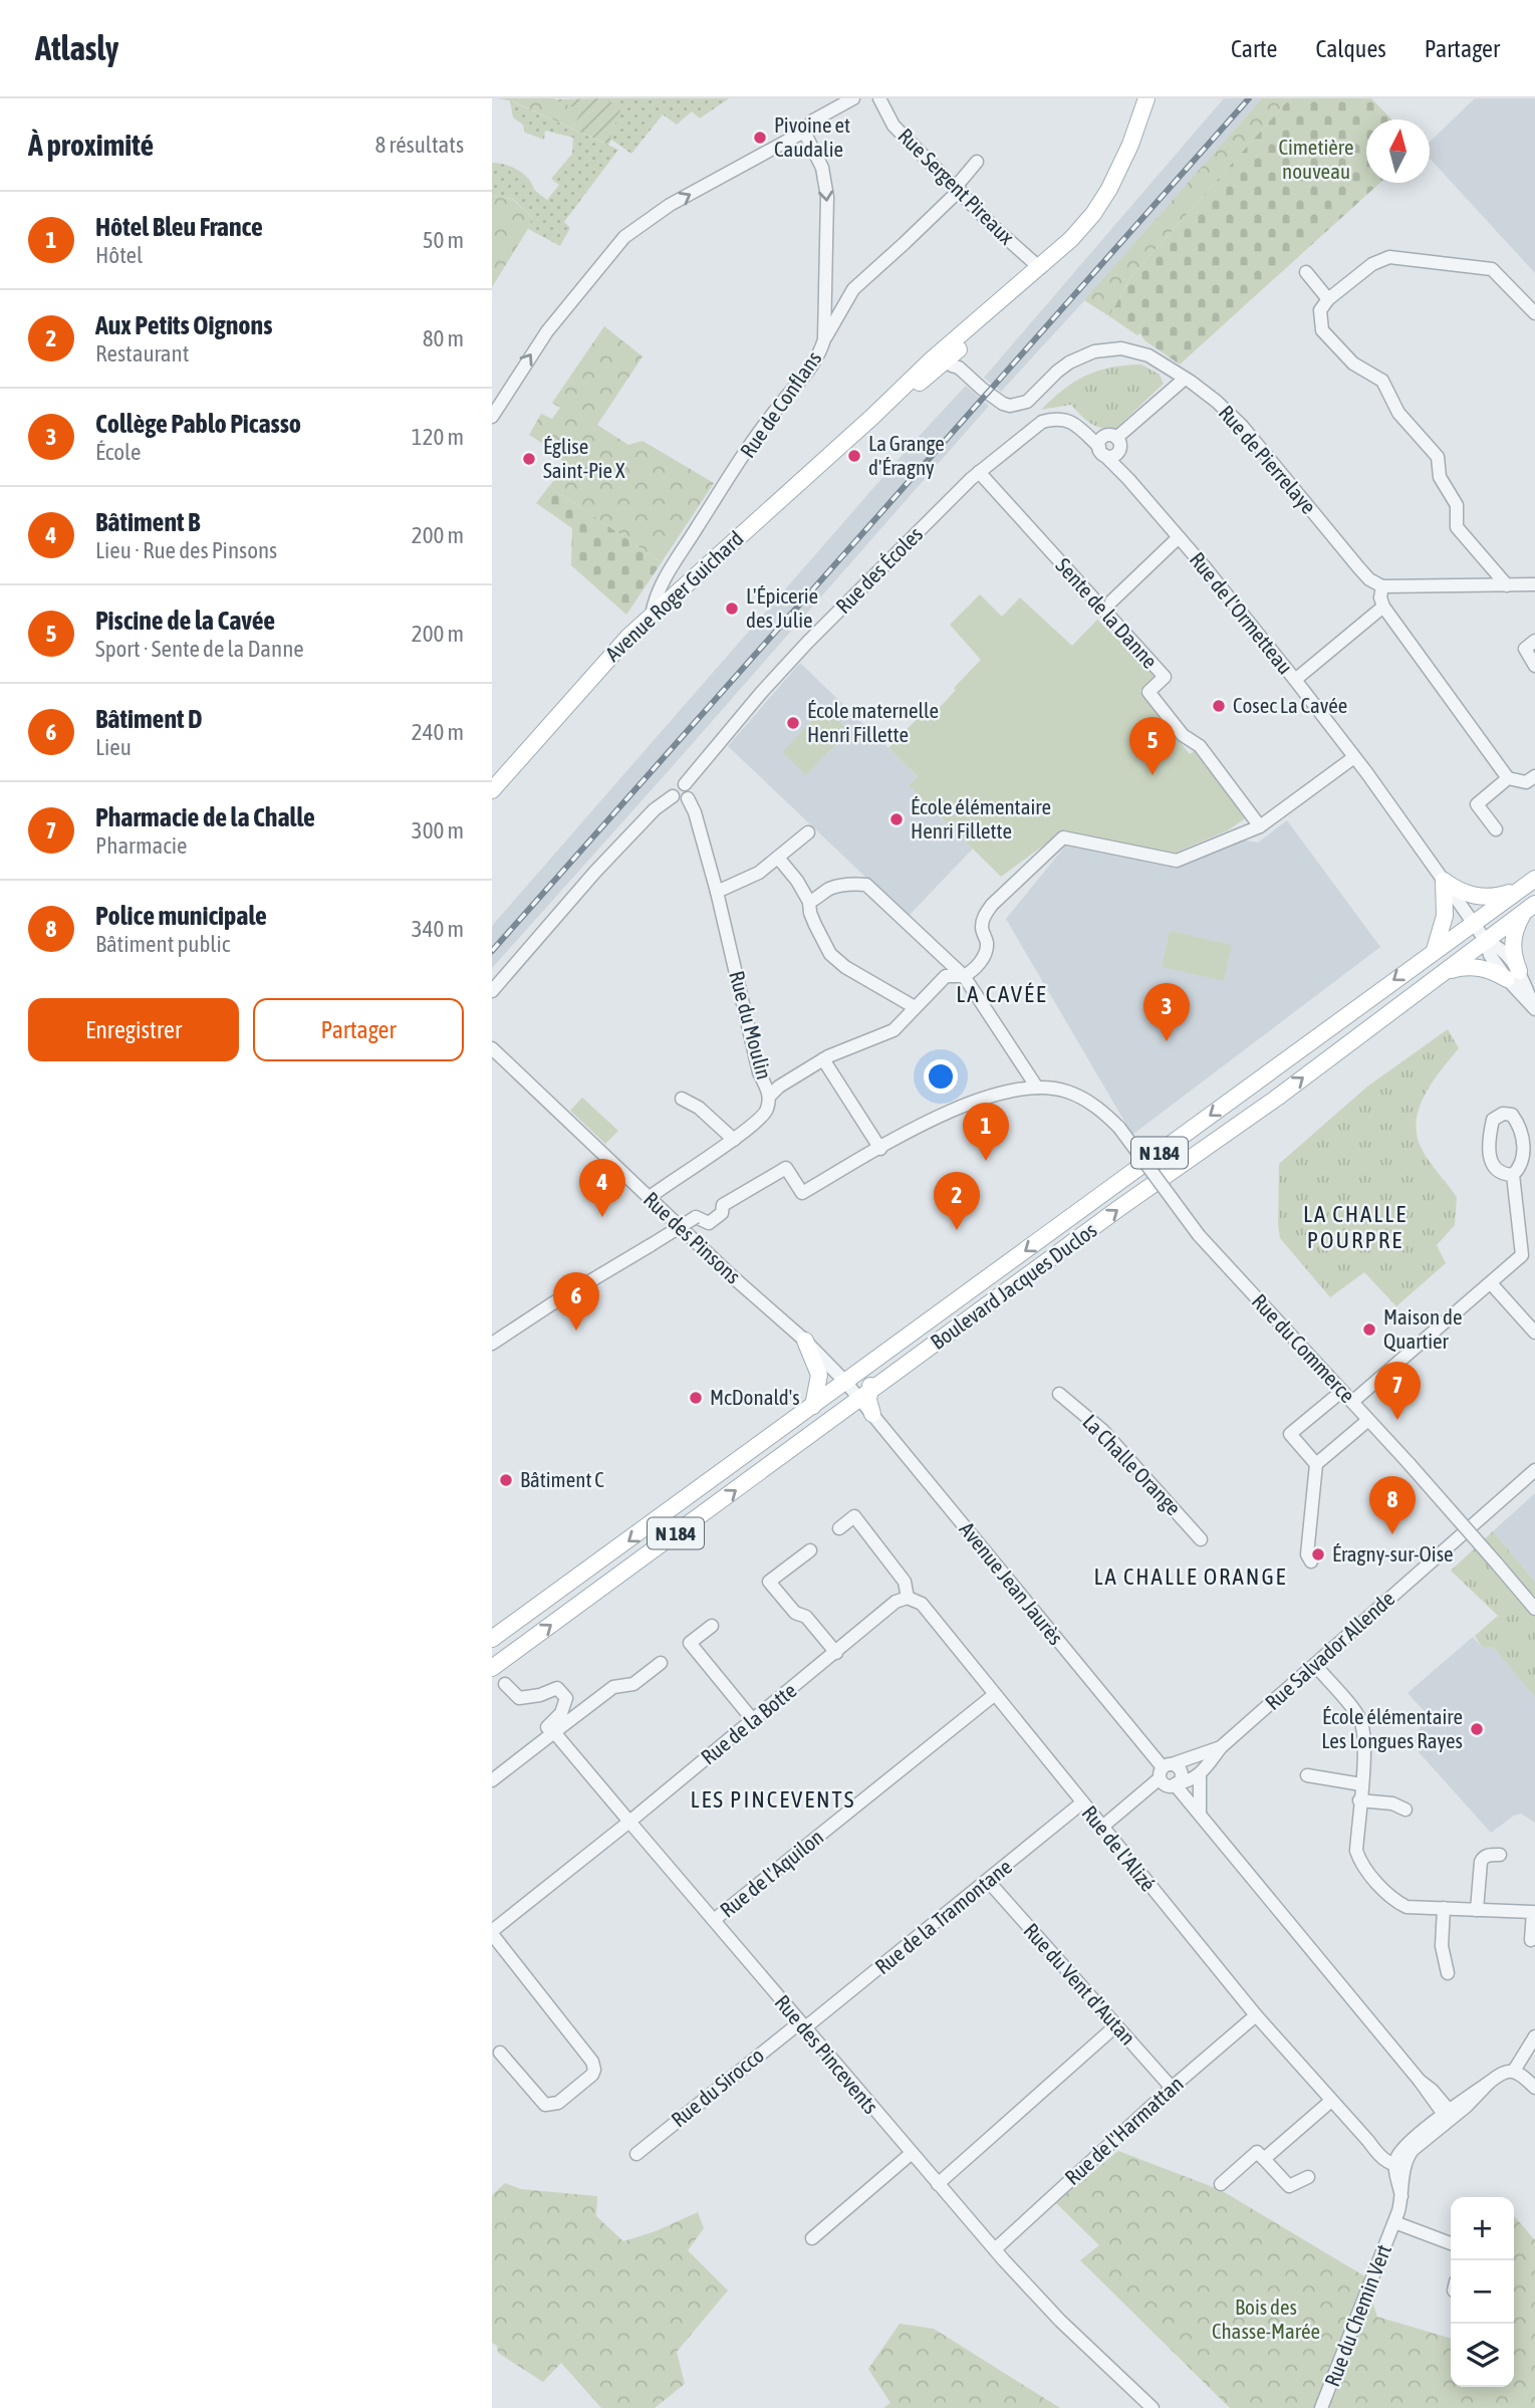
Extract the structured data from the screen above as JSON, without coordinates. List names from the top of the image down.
{
  "streets": {
    "main road": ["Avenue Roger Guichard", "N 184", "Boulevard Jacques Duclos"],
    "street": [
      "Rue Sergent Pireaux",
      "Rue de Conflans",
      "Rue de Pierrelaye",
      "Rue des Écoles",
      "Sente de la Danne",
      "Rue de l'Ormetteau",
      "Rue du Moulin",
      "Rue des Pinsons",
      "Rue du Commerce",
      "La Challe Orange",
      "Avenue Jean Jaurès",
      "Rue Salvador Allende",
      "Rue de la Botte",
      "Rue de l'Alizé",
      "Rue de l'Aquilon",
      "Rue de la Tramontane",
      "Rue du Vent d'Autan",
      "Rue des Pincevents",
      "Rue du Sirocco",
      "Rue de l'Harmattan",
      "Rue du Chemin Vert"
    ]
  },
  "crossings": [
    ["Rue Sergent Pireaux", "Avenue Roger Guichard"],
    ["Rue de Conflans", "Avenue Roger Guichard"],
    ["Rue de Pierrelaye", "Avenue Roger Guichard"],
    ["Rue des Écoles", "Sente de la Danne"],
    ["Rue des Écoles", "Rue de l'Ormetteau"],
    ["Rue des Écoles", "Rue du Moulin"],
    ["Sente de la Danne", "Rue de l'Ormetteau"],
    ["Rue de l'Ormetteau", "N 184"],
    ["Rue de l'Ormetteau", "Boulevard Jacques Duclos"],
    ["Rue du Moulin", "Rue des Pinsons"],
    ["N 184", "Rue des Pinsons"],
    ["N 184", "Boulevard Jacques Duclos"],
    ["Rue des Pinsons", "Boulevard Jacques Duclos"],
    ["Avenue Jean Jaurès", "Rue Salvador Allende"],
    ["Rue de la Botte", "Rue de l'Alizé"],
    ["Rue de la Botte", "Rue des Pincevents"],
    ["Rue de l'Alizé", "Rue de l'Aquilon"],
    ["Rue de l'Alizé", "Rue de la Tramontane"],
    ["Rue de l'Alizé", "Rue de l'Harmattan"],
    ["Rue de l'Alizé", "Rue du Chemin Vert"],
    ["Rue de l'Aquilon", "Rue des Pincevents"],
    ["Rue de la Tramontane", "Rue du Vent d'Autan"],
    ["Rue de la Tramontane", "Rue des Pincevents"],
    ["Rue de la Tramontane", "Rue du Sirocco"],
    ["Rue du Vent d'Autan", "Rue de l'Harmattan"],
    ["Rue des Pincevents", "Rue du Sirocco"],
    ["Rue des Pincevents", "Rue de l'Harmattan"]
  ],
  "one_way": ["Rue de Conflans"],
  "districts": [
    "LA CAVÉE",
    "LA CHALLE POURPRE",
    "LA CHALLE ORANGE",
    "LES PINCEVENTS"
  ],
  "parks": ["Cimetière nouveau", "Bois des Chasse-Marée"],
  "places": [
    "Pivoine et Caudalie",
    "La Grange d'Éragny",
    "Église Saint-Pie X",
    "L'Épicerie des Julie",
    "Cosec La Cavée",
    "École maternelle Henri Fillette",
    "École élémentaire Henri Fillette",
    "Maison de Quartier",
    "McDonald's",
    "Bâtiment C",
    "Éragny-sur-Oise",
    "École élémentaire Les Longues Rayes"
  ],
  "north": "top",
  "page": {
    "header": "Atlasly",
    "nav": ["Carte", "Calques", "Partager"],
    "heading": ["À proximité", "8 résultats"],
    "list": [
      {
        "mark": "1",
        "name": "Hôtel Bleu France",
        "note": "Hôtel",
        "value": "50 m"
      },
      {
        "mark": "2",
        "name": "Aux Petits Oignons",
        "note": "Restaurant",
        "value": "80 m"
      },
      {
        "mark": "3",
        "name": "Collège Pablo Picasso",
        "note": "École",
        "value": "120 m"
      },
      {
        "mark": "4",
        "name": "Bâtiment B",
        "note": "Lieu · Rue des Pinsons",
        "value": "200 m"
      },
      {
        "mark": "5",
        "name": "Piscine de la Cavée",
        "note": "Sport · Sente de la Danne",
        "value": "200 m"
      },
      {
        "mark": "6",
        "name": "Bâtiment D",
        "note": "Lieu",
        "value": "240 m"
      },
      {
        "mark": "7",
        "name": "Pharmacie de la Challe",
        "note": "Pharmacie",
        "value": "300 m"
      },
      {
        "mark": "8",
        "name": "Police municipale",
        "note": "Bâtiment public",
        "value": "340 m"
      }
    ],
    "pins": [
      "5",
      "3",
      "1",
      "4",
      "2",
      "6",
      "7",
      "8"
    ],
    "buttons": ["Enregistrer", "Partager"],
    "map_buttons": ["+", "−"]
  }
}
